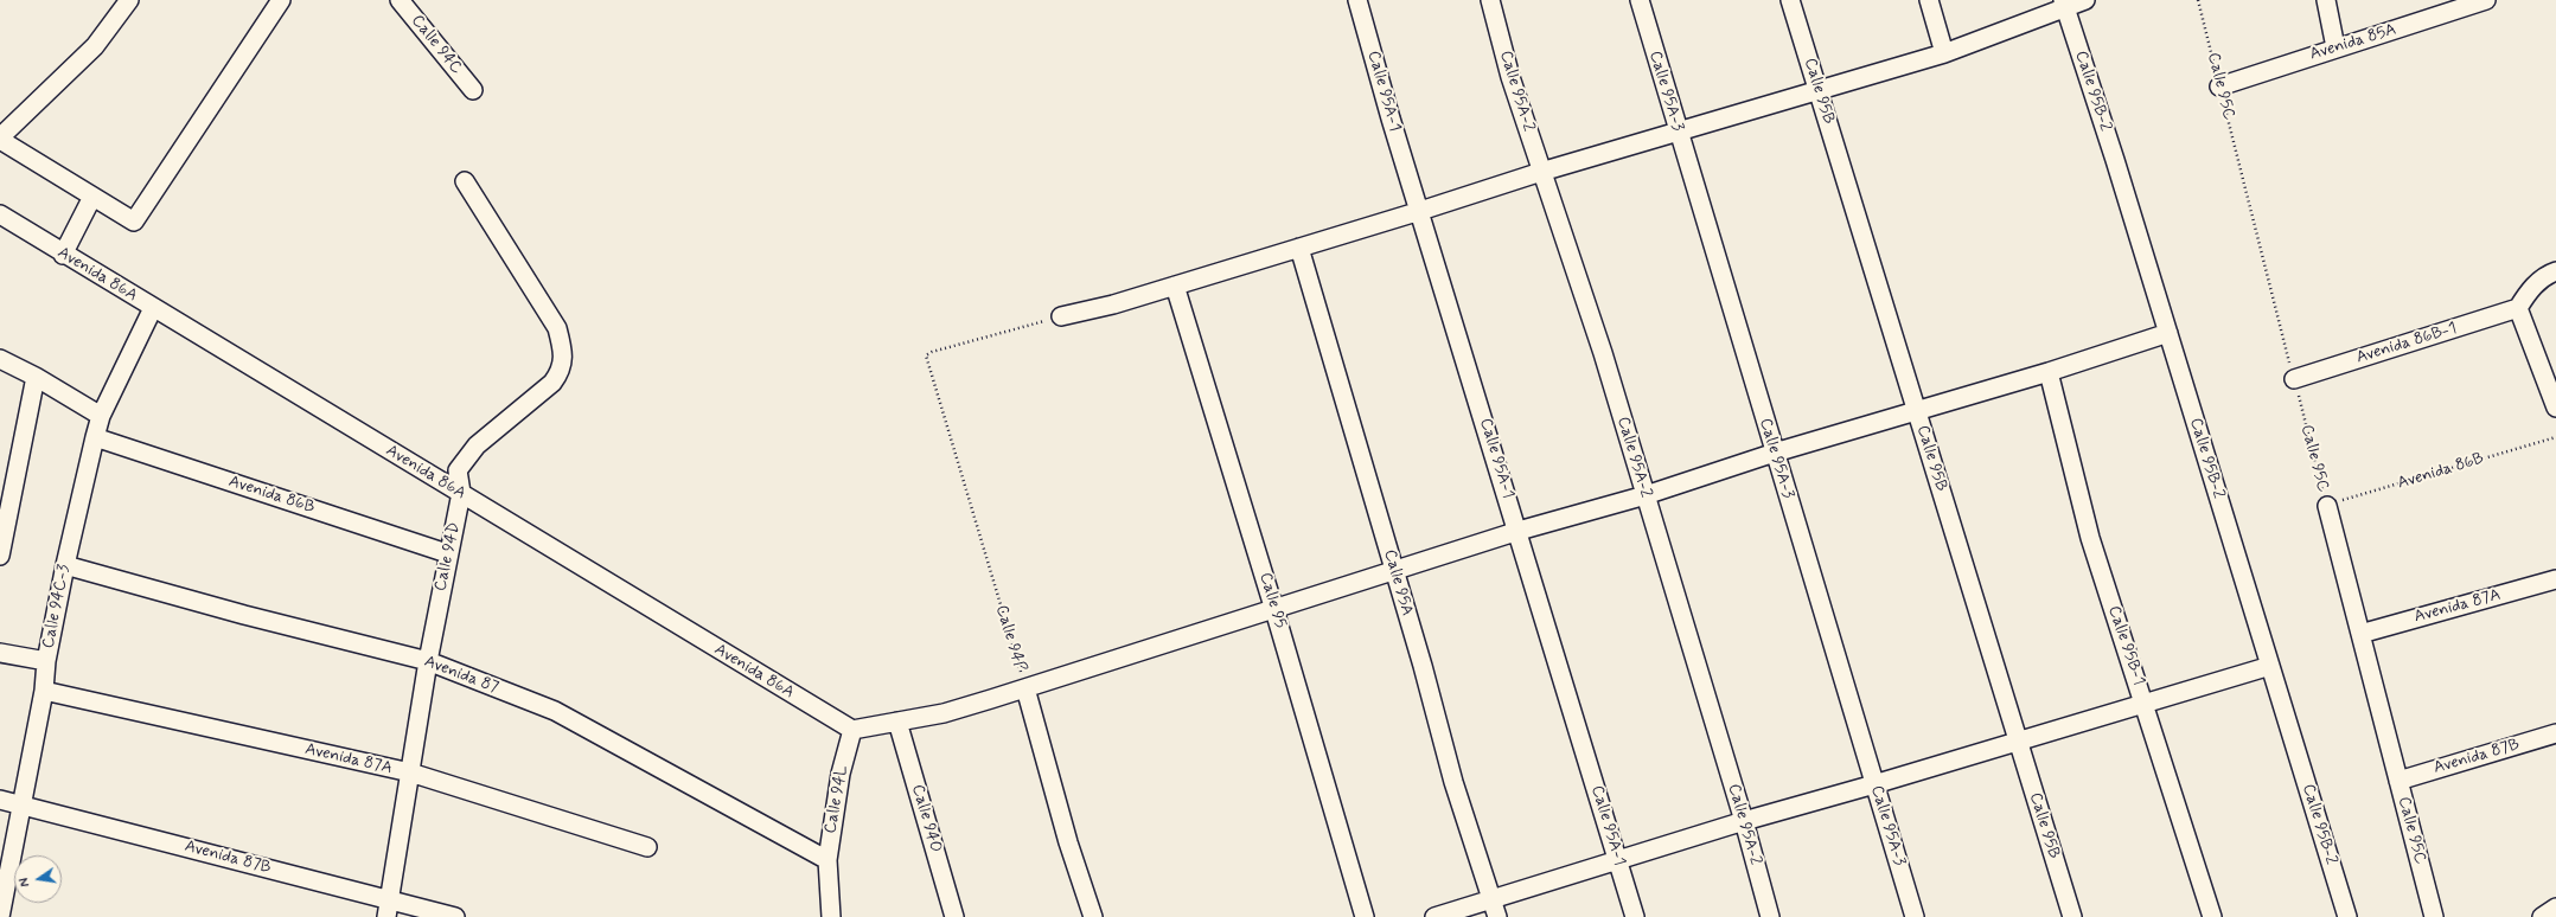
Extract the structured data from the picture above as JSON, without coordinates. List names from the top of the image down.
{
  "streets": {
    "street": [
      "Avenida 85A",
      "Calle 94C",
      "Calle 95C",
      "Calle 95A-1",
      "Calle 95A-2",
      "Calle 95A-3",
      "Calle 95B",
      "Calle 95B-2",
      "Avenida 86A",
      "Avenida 86B-1",
      "Avenida 86B",
      "Calle 94D",
      "Calle 95A",
      "Calle 95",
      "Calle 94C-3",
      "Avenida 87A",
      "Calle 94P",
      "Calle 95B-1",
      "Avenida 87",
      "Avenida 87B",
      "Calle 94L",
      "Calle 94O"
    ]
  },
  "crossings": [
    ["Avenida 85A", "Calle 95C"],
    ["Calle 95C", "Avenida 86B-1"],
    ["Calle 95C", "Avenida 86B"],
    ["Calle 95C", "Avenida 87A"],
    ["Calle 95C", "Avenida 87B"],
    ["Avenida 86A", "Calle 94D"],
    ["Avenida 86A", "Calle 94C-3"],
    ["Avenida 86A", "Calle 94L"],
    ["Avenida 86B", "Calle 94D"],
    ["Avenida 86B", "Calle 94C-3"],
    ["Calle 94D", "Avenida 87A"],
    ["Calle 94D", "Avenida 87"],
    ["Calle 94D", "Avenida 87B"],
    ["Calle 94C-3", "Avenida 87A"],
    ["Calle 94C-3", "Avenida 87"],
    ["Calle 94C-3", "Avenida 87B"],
    ["Avenida 87", "Calle 94L"]
  ],
  "north": "left"
}
